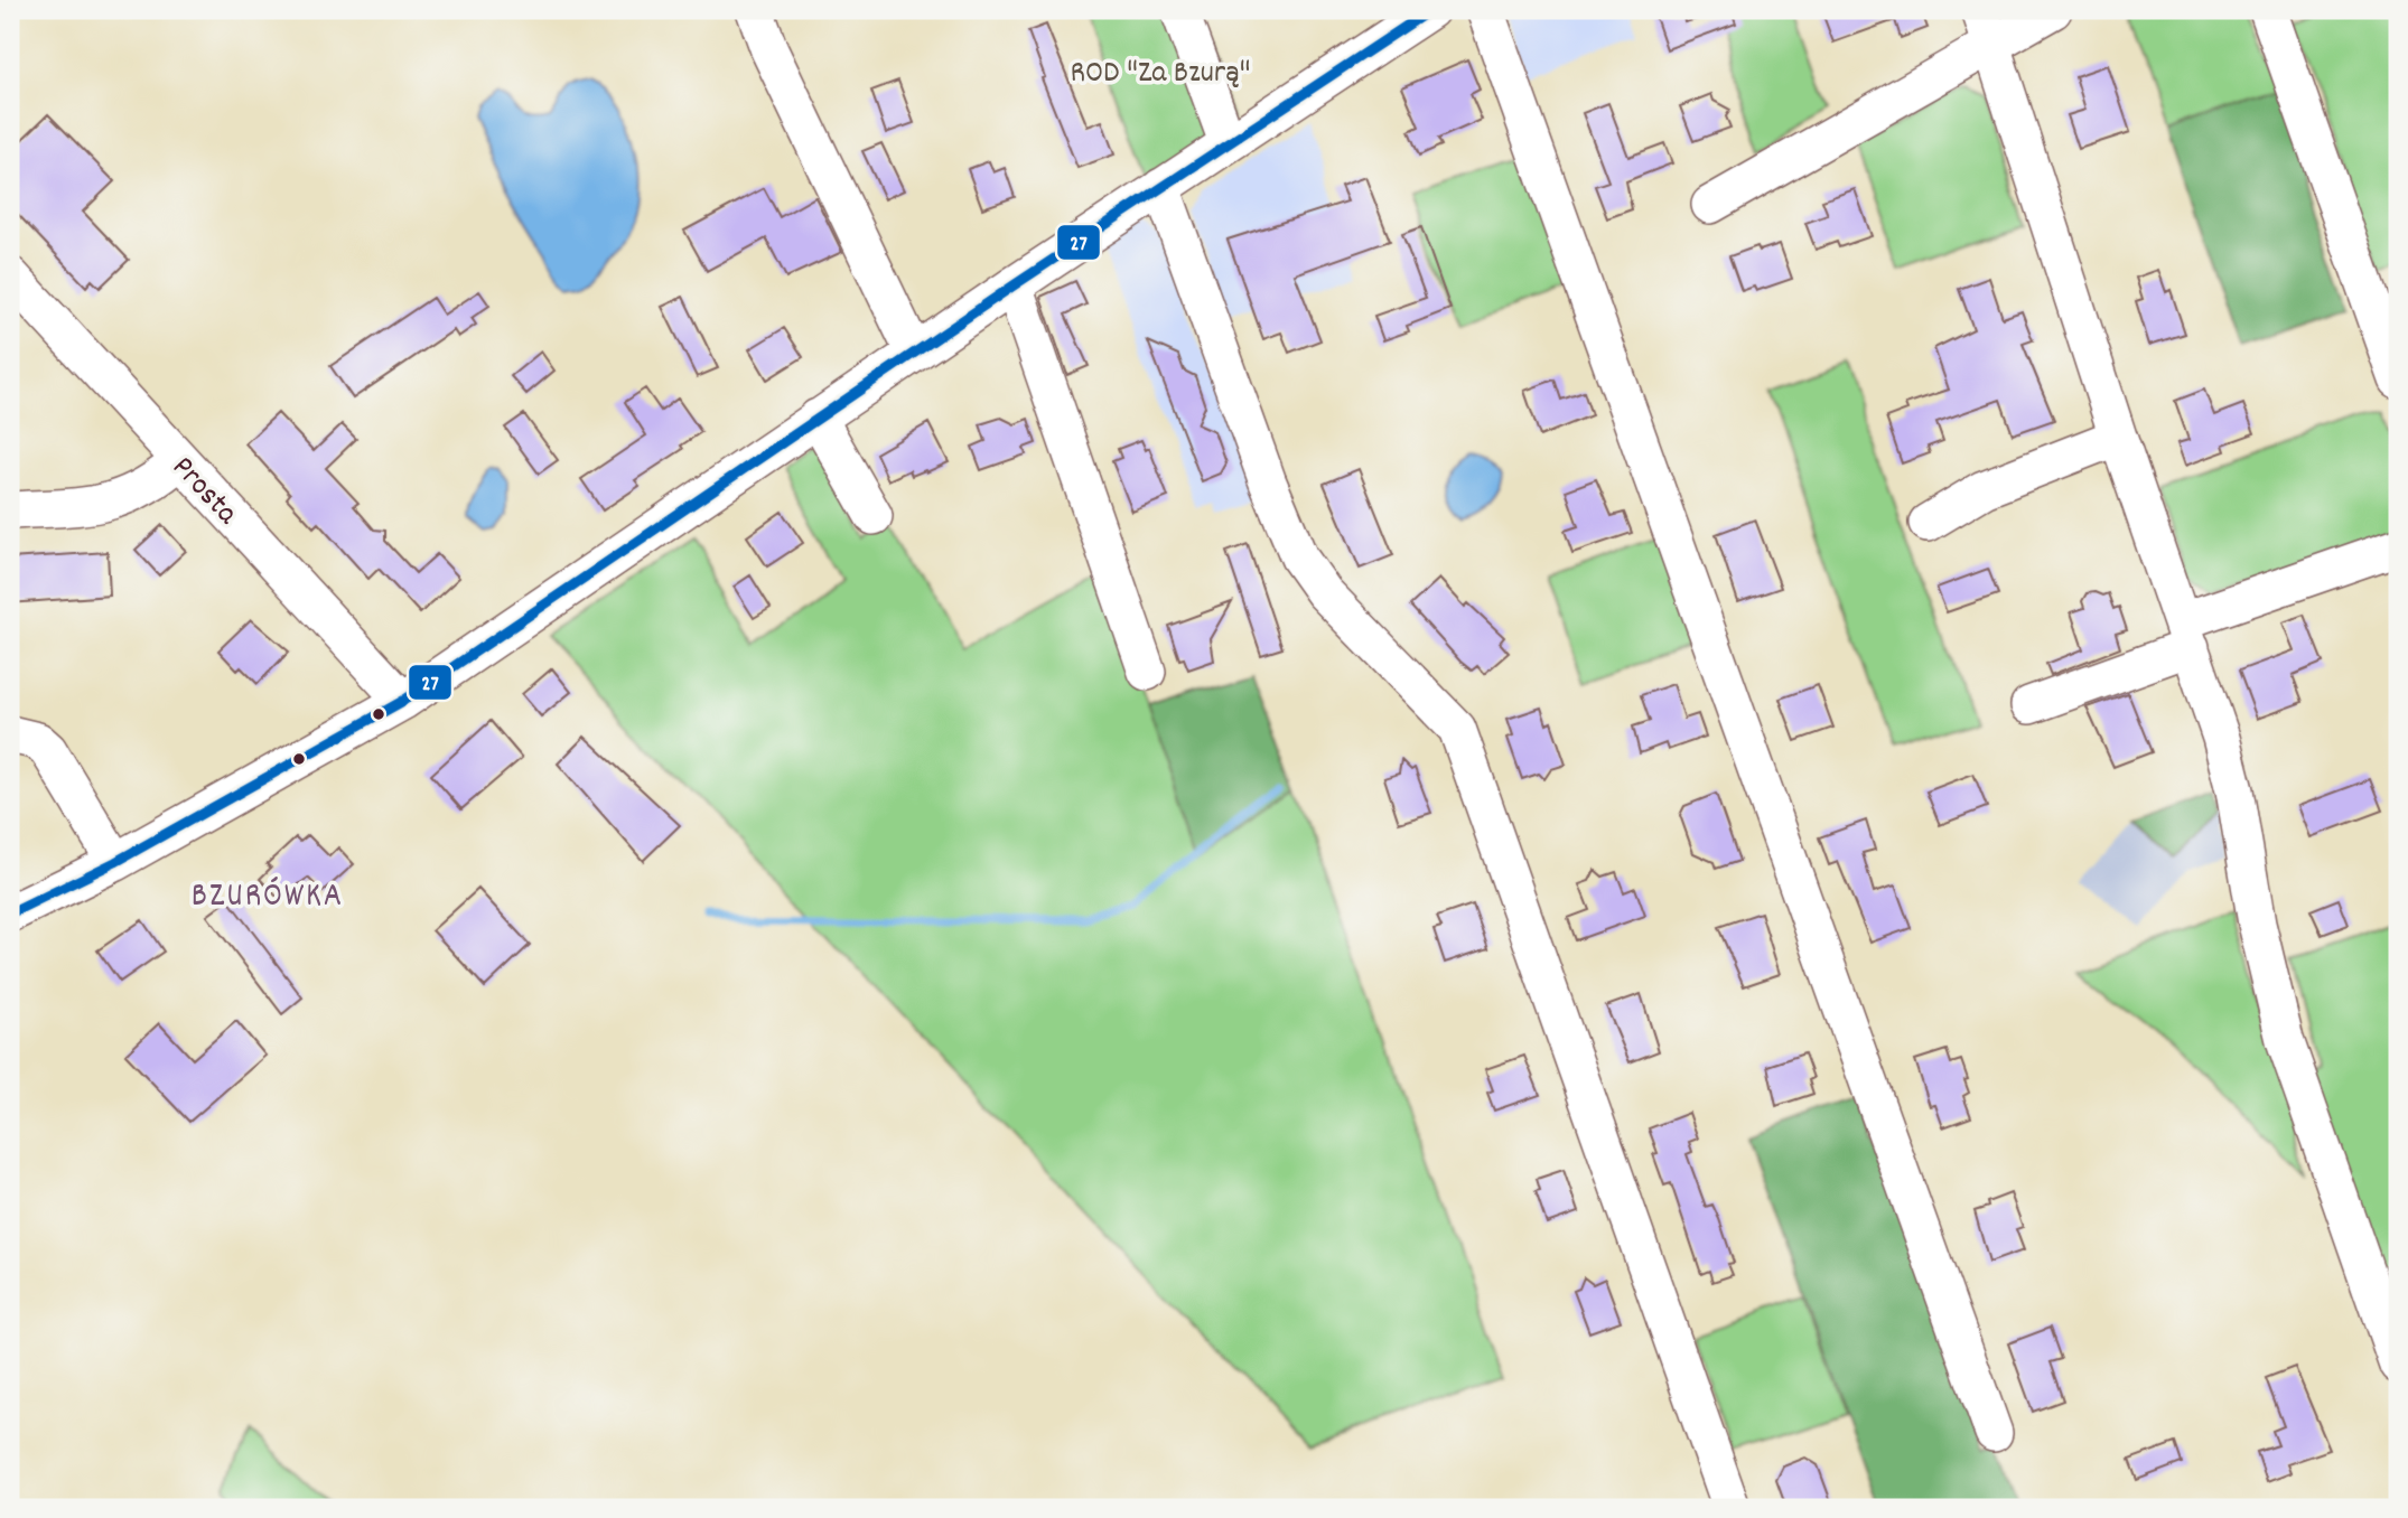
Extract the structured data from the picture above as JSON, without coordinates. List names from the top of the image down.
{
  "streets": {
    "street": ["Prosta"]
  },
  "districts": ["BZURÓWKA"],
  "parks": ["ROD \"Za Bzurą\""],
  "lines": ["transit line 27"]
}
